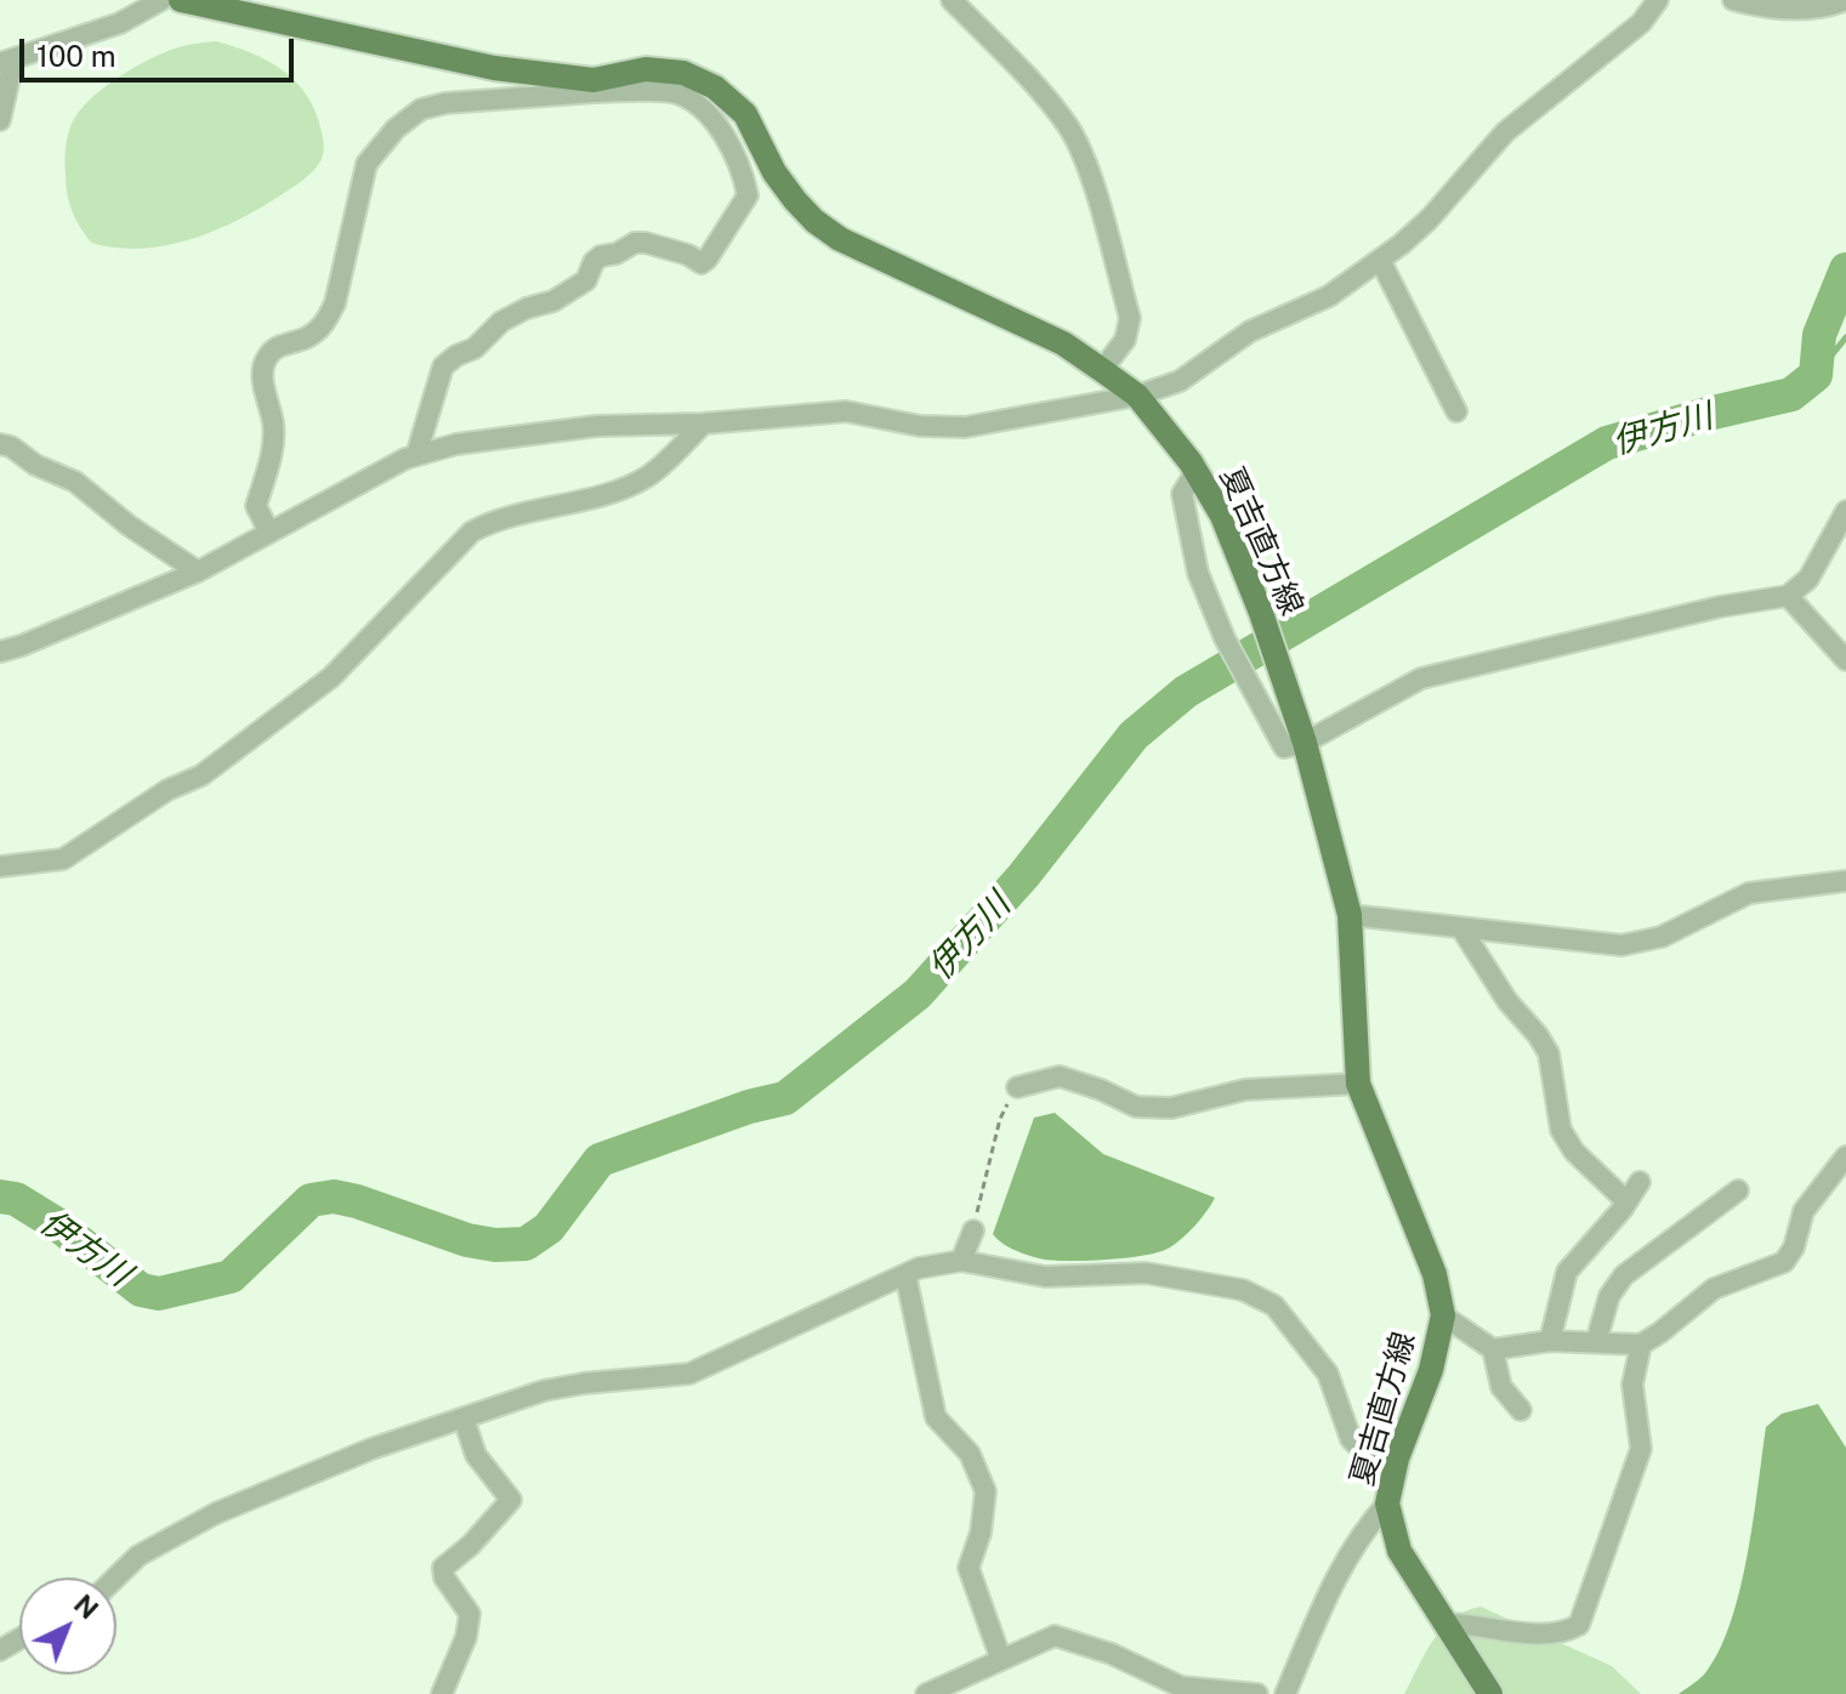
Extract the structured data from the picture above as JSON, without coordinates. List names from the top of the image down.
{
  "streets": {
    "main road": ["夏吉直方線"]
  },
  "water": ["伊方川"],
  "scale_bar": "100 m",
  "north": "top right"
}
